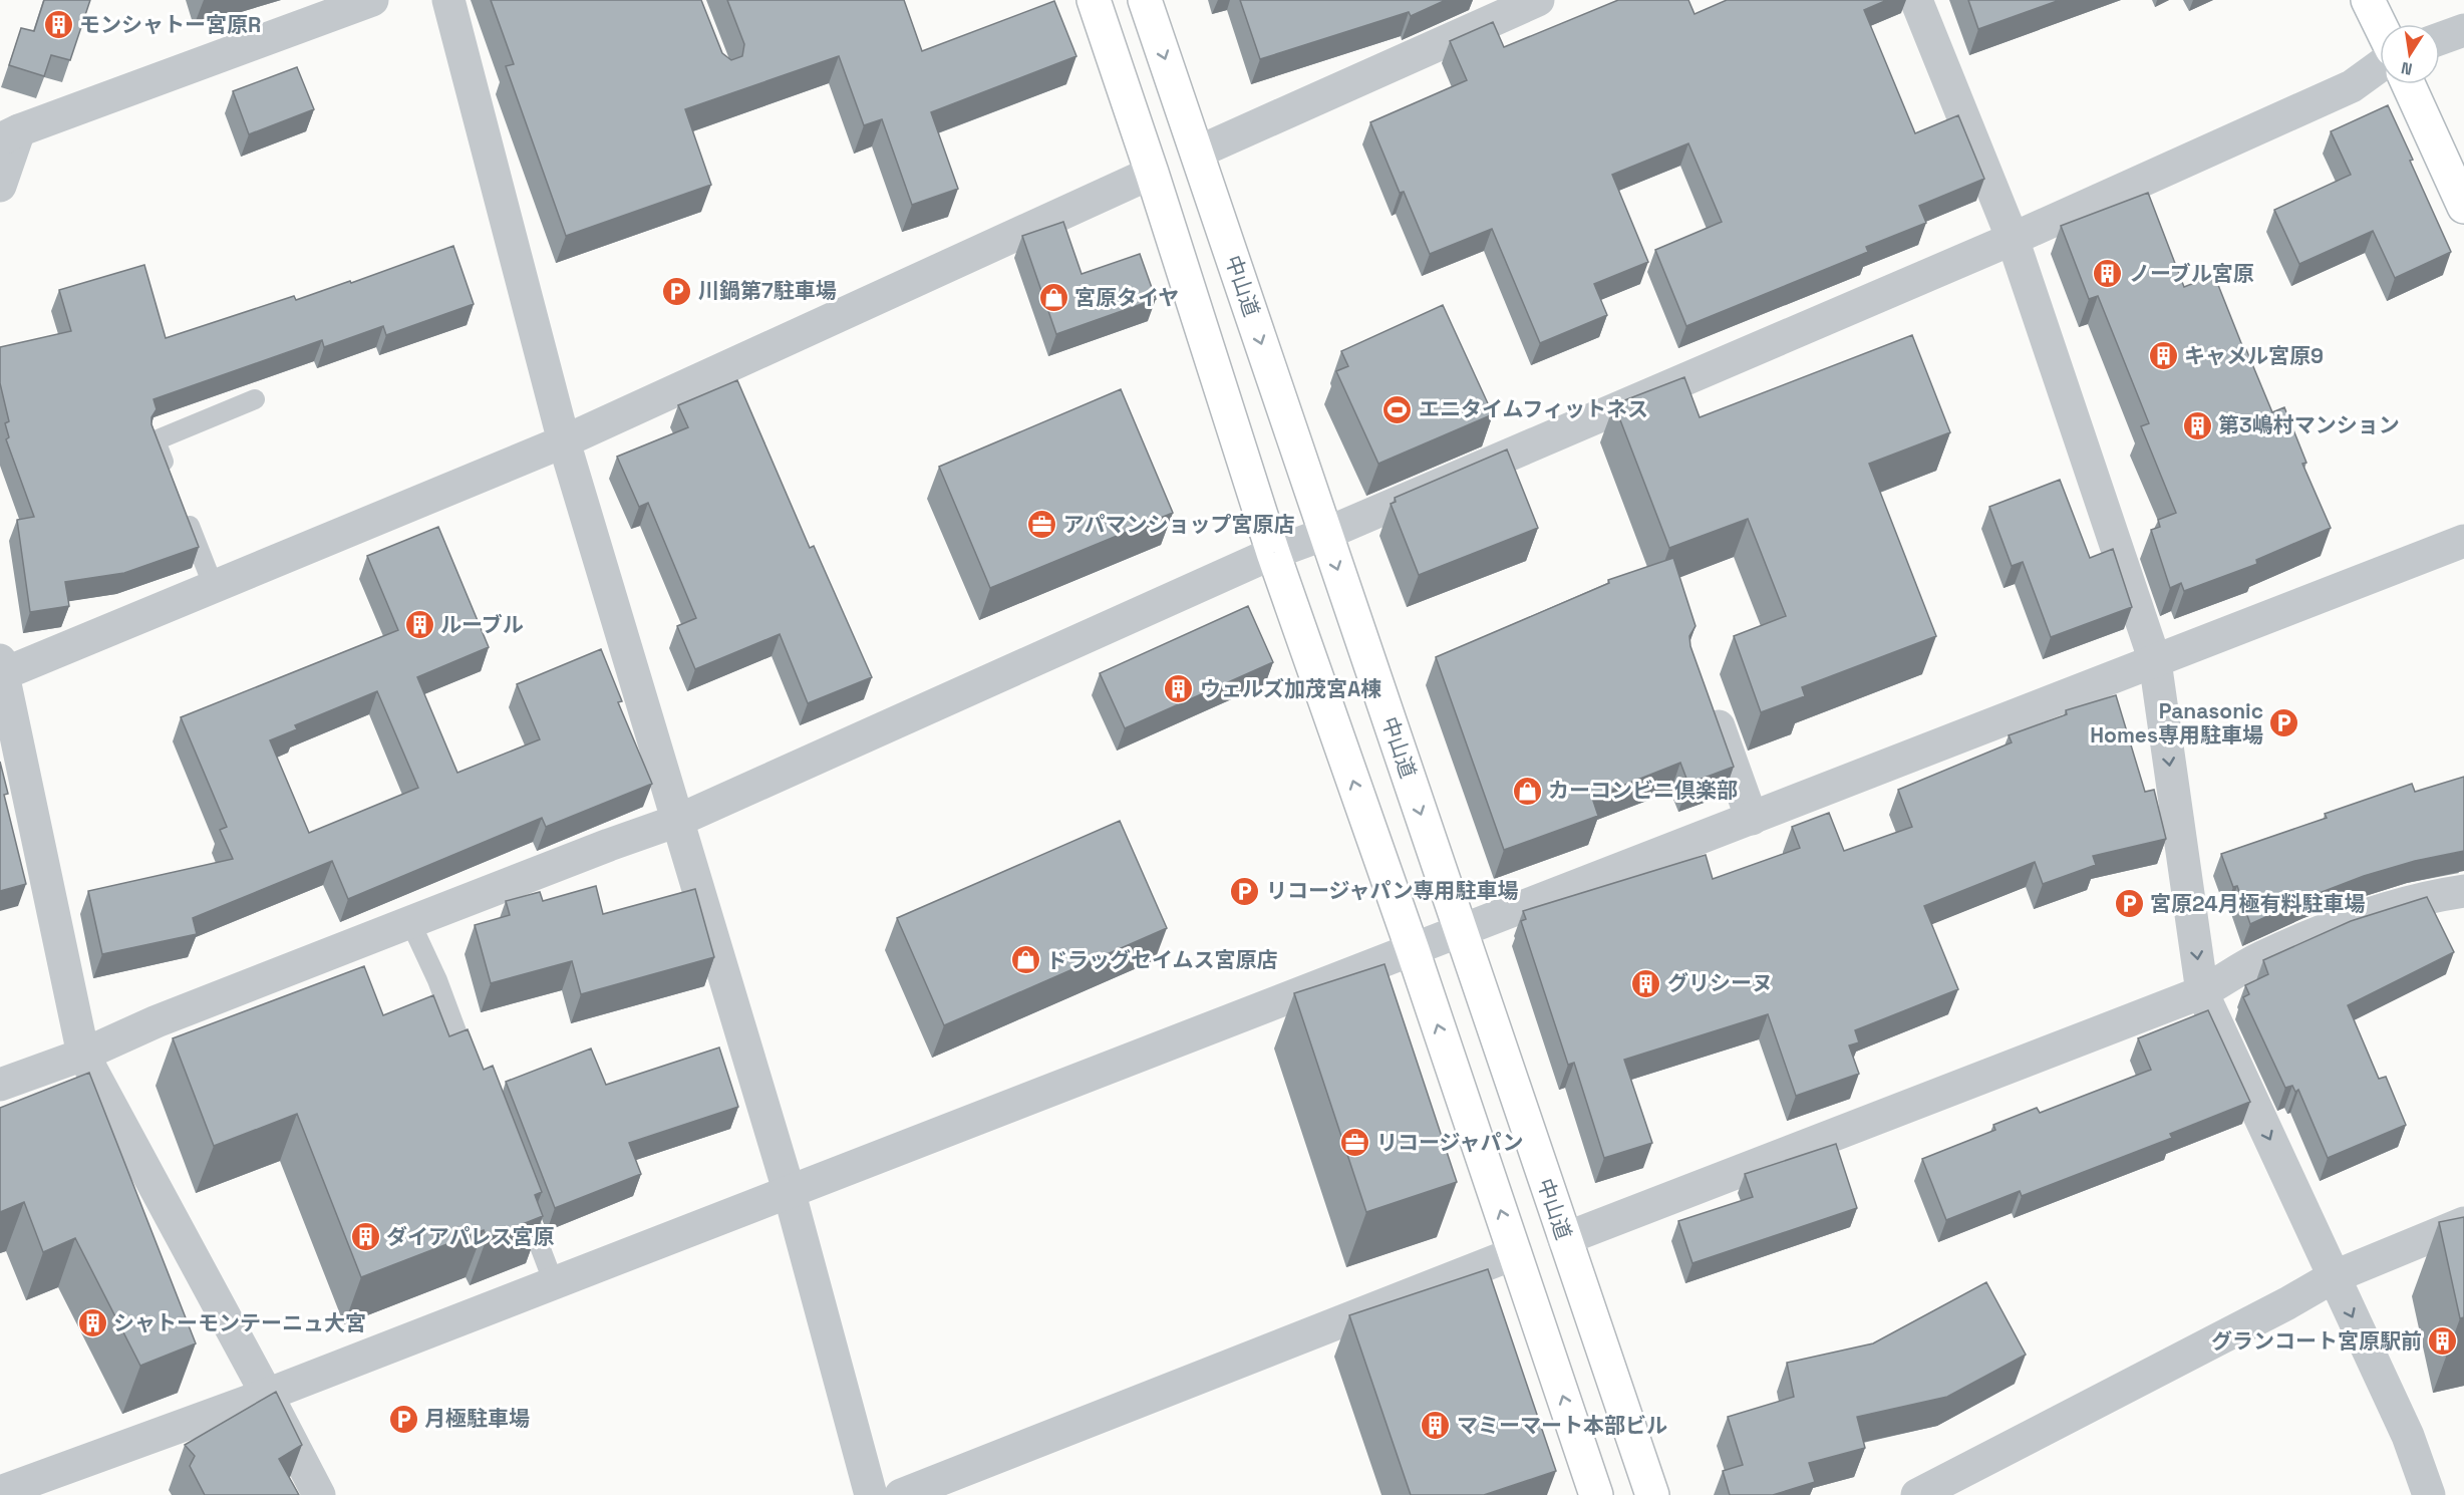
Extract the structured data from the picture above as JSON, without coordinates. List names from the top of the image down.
{
  "streets": {
    "main road": ["中山道"]
  },
  "places": {
    "building": [
      "モンシャトー宮原R",
      "ノーブル宮原",
      "キャメル宮原9",
      "第3嶋村マンション",
      "ルーブル",
      "ウェルズ加茂宮A棟",
      "グリシーヌ",
      "ダイアパレス宮原",
      "シャトーモンテーニュ大宮",
      "グランコート宮原駅前",
      "マミーマート本部ビル"
    ],
    "parking": [
      "川鍋第7駐車場",
      "Panasonic Homes専用駐車場",
      "リコージャパン専用駐車場",
      "宮原24月極有料駐車場",
      "月極駐車場"
    ],
    "shop": ["宮原タイヤ", "カーコンビニ倶楽部", "ドラッグセイムス宮原店"],
    "sports": ["エニタイムフィットネス"],
    "office": ["アパマンショップ宮原店", "リコージャパン"]
  },
  "north": "bottom"
}
